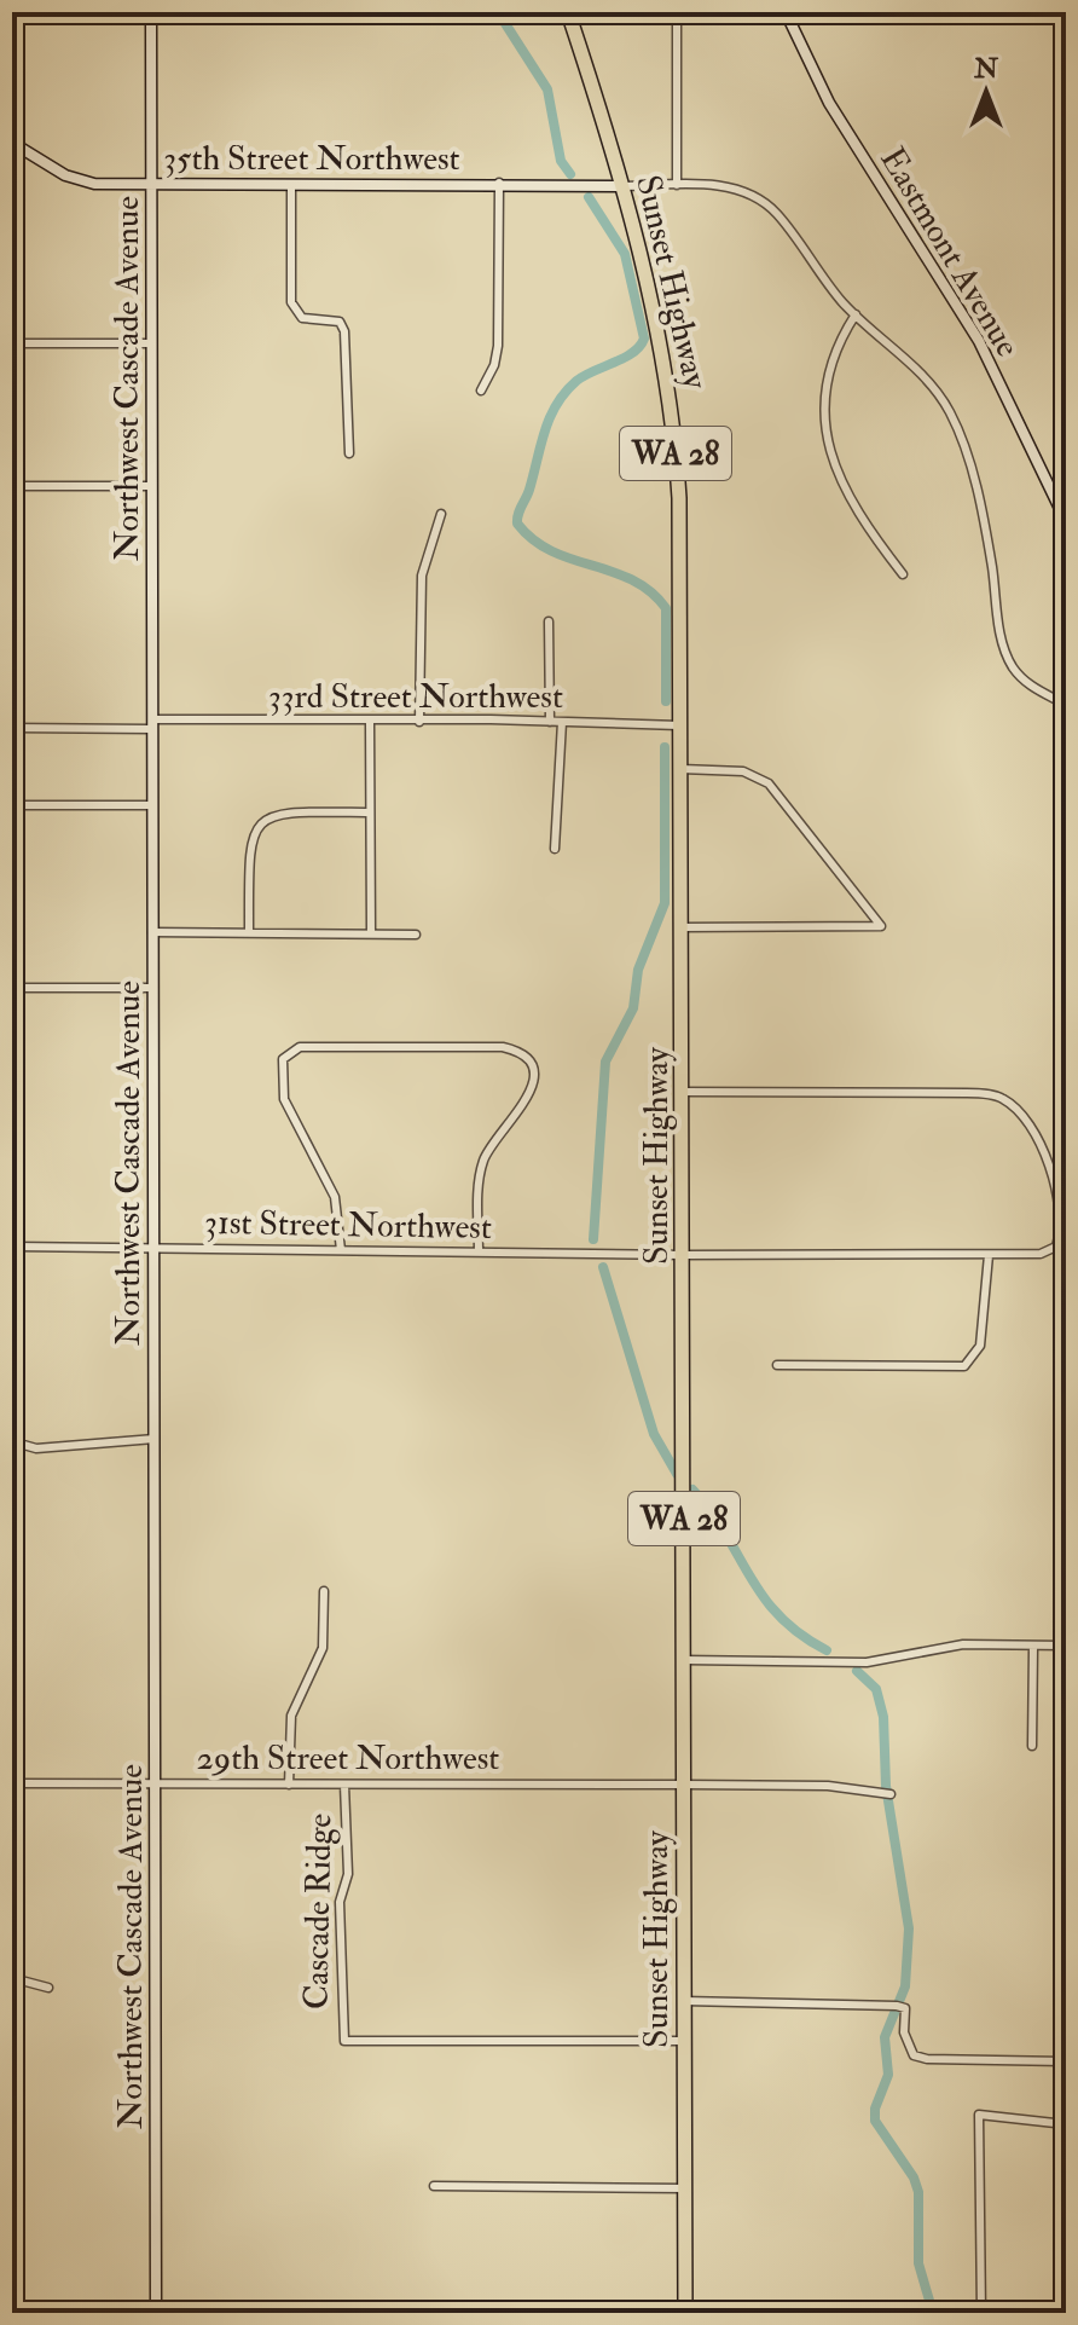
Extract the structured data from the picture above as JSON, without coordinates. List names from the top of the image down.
{
  "streets": {
    "highway": ["Sunset Highway", "WA 28"],
    "street": [
      "35th Street Northwest",
      "Eastmont Avenue",
      "Northwest Cascade Avenue",
      "33rd Street Northwest",
      "31st Street Northwest",
      "29th Street Northwest",
      "Cascade Ridge"
    ]
  },
  "crossings": [
    ["35th Street Northwest", "Sunset Highway"],
    ["35th Street Northwest", "Northwest Cascade Avenue"],
    ["Sunset Highway", "33rd Street Northwest"],
    ["Sunset Highway", "31st Street Northwest"],
    ["Sunset Highway", "29th Street Northwest"],
    ["Sunset Highway", "Cascade Ridge"],
    ["Northwest Cascade Avenue", "33rd Street Northwest"],
    ["Northwest Cascade Avenue", "31st Street Northwest"],
    ["Northwest Cascade Avenue", "29th Street Northwest"],
    ["29th Street Northwest", "Cascade Ridge"]
  ],
  "north": "top"
}
